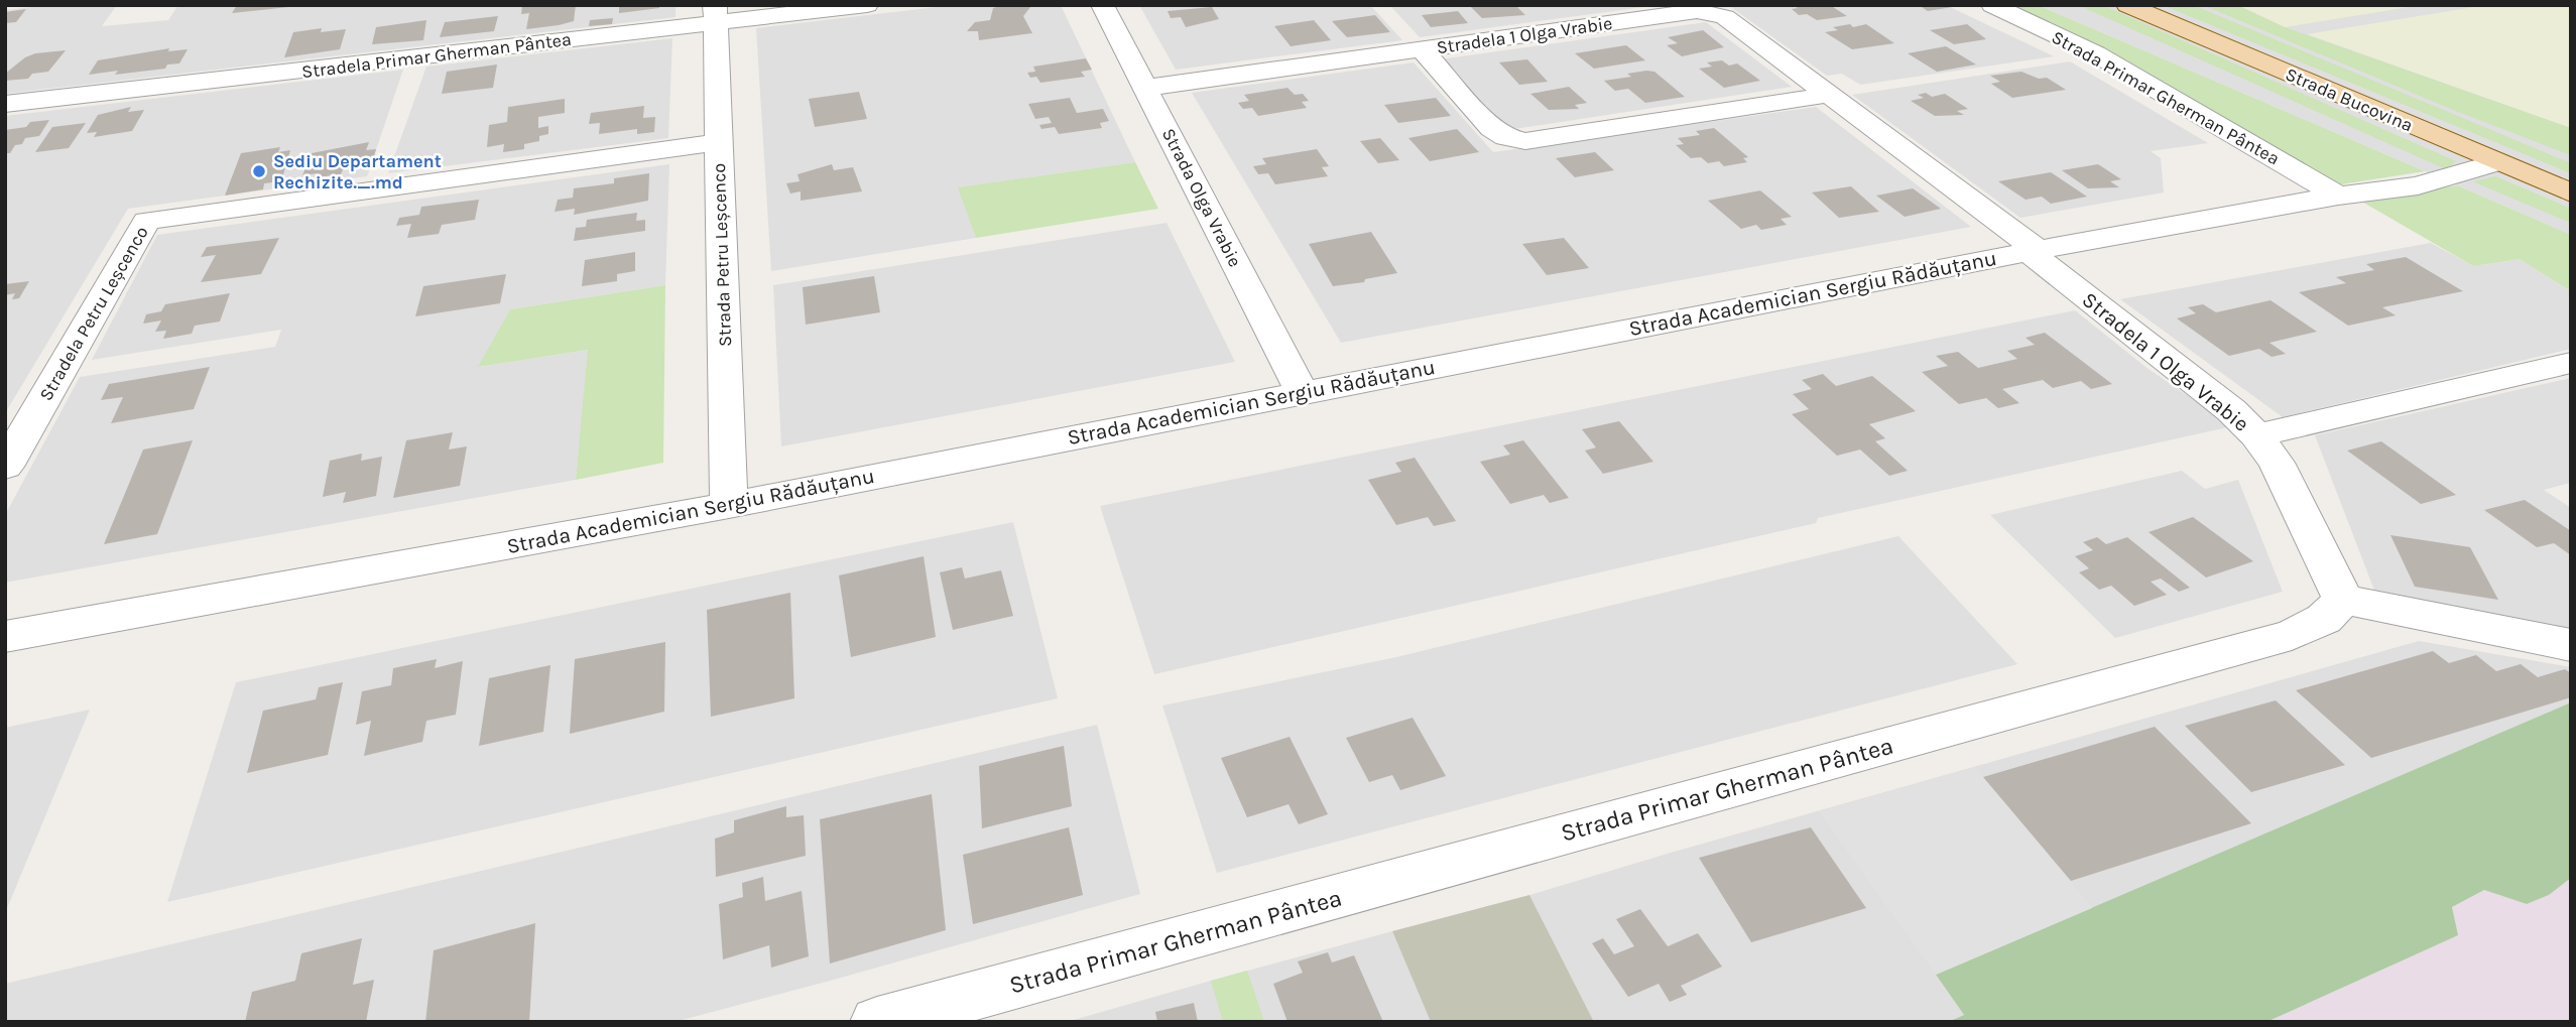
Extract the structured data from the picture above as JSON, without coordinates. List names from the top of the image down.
{
  "streets": {
    "main road": ["Strada Bucovina"],
    "street": [
      "Stradela 1 Olga Vrabie",
      "Stradela Primar Gherman Pântea",
      "Strada Primar Gherman Pântea",
      "Strada Olga Vrabie",
      "Strada Petru Leșcenco",
      "Strada Academician Sergiu Rădăuțanu",
      "Stradela Petru Leșcenco"
    ]
  },
  "crossings": [
    ["Stradela 1 Olga Vrabie", "Strada Primar Gherman Pântea"],
    ["Stradela 1 Olga Vrabie", "Strada Olga Vrabie"],
    ["Stradela 1 Olga Vrabie", "Strada Academician Sergiu Rădăuțanu"],
    ["Stradela Primar Gherman Pântea", "Strada Petru Leșcenco"],
    ["Strada Primar Gherman Pântea", "Strada Academician Sergiu Rădăuțanu"],
    ["Strada Bucovina", "Strada Academician Sergiu Rădăuțanu"],
    ["Strada Olga Vrabie", "Strada Academician Sergiu Rădăuțanu"],
    ["Strada Petru Leșcenco", "Strada Academician Sergiu Rădăuțanu"],
    ["Strada Petru Leșcenco", "Stradela Petru Leșcenco"]
  ],
  "places": ["Sediu Departament Rechizite._.md"]
}
